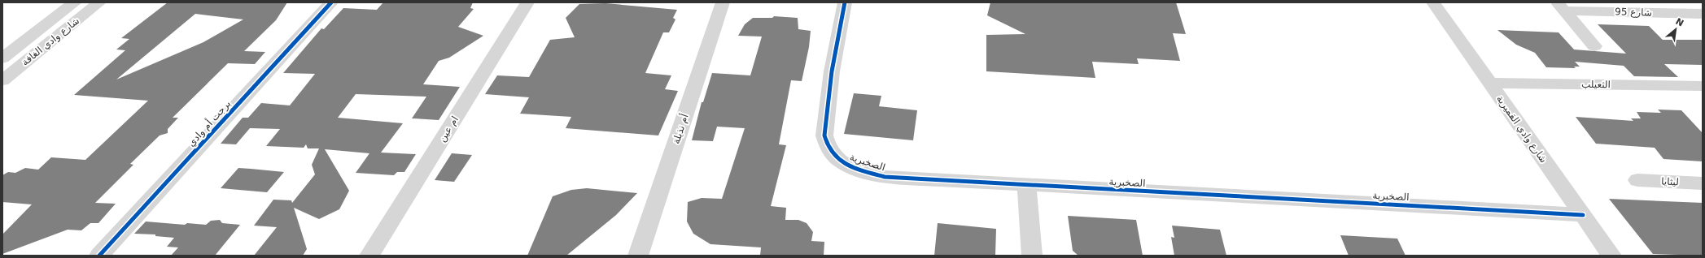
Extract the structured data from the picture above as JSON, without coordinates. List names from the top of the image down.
{
  "streets": {
    "street": [
      "شارع 95",
      "شارع وادي الغافة",
      "الثعيلب",
      "برجت أم وادي",
      "ام عين",
      "أم نذيلة",
      "شارع وادي القميرية",
      "الصخبرية",
      "ليثايا"
    ]
  },
  "crossings": [
    ["الثعيلب", "شارع وادي القميرية"],
    ["شارع وادي القميرية", "الصخبرية"]
  ],
  "north": "top right"
}
